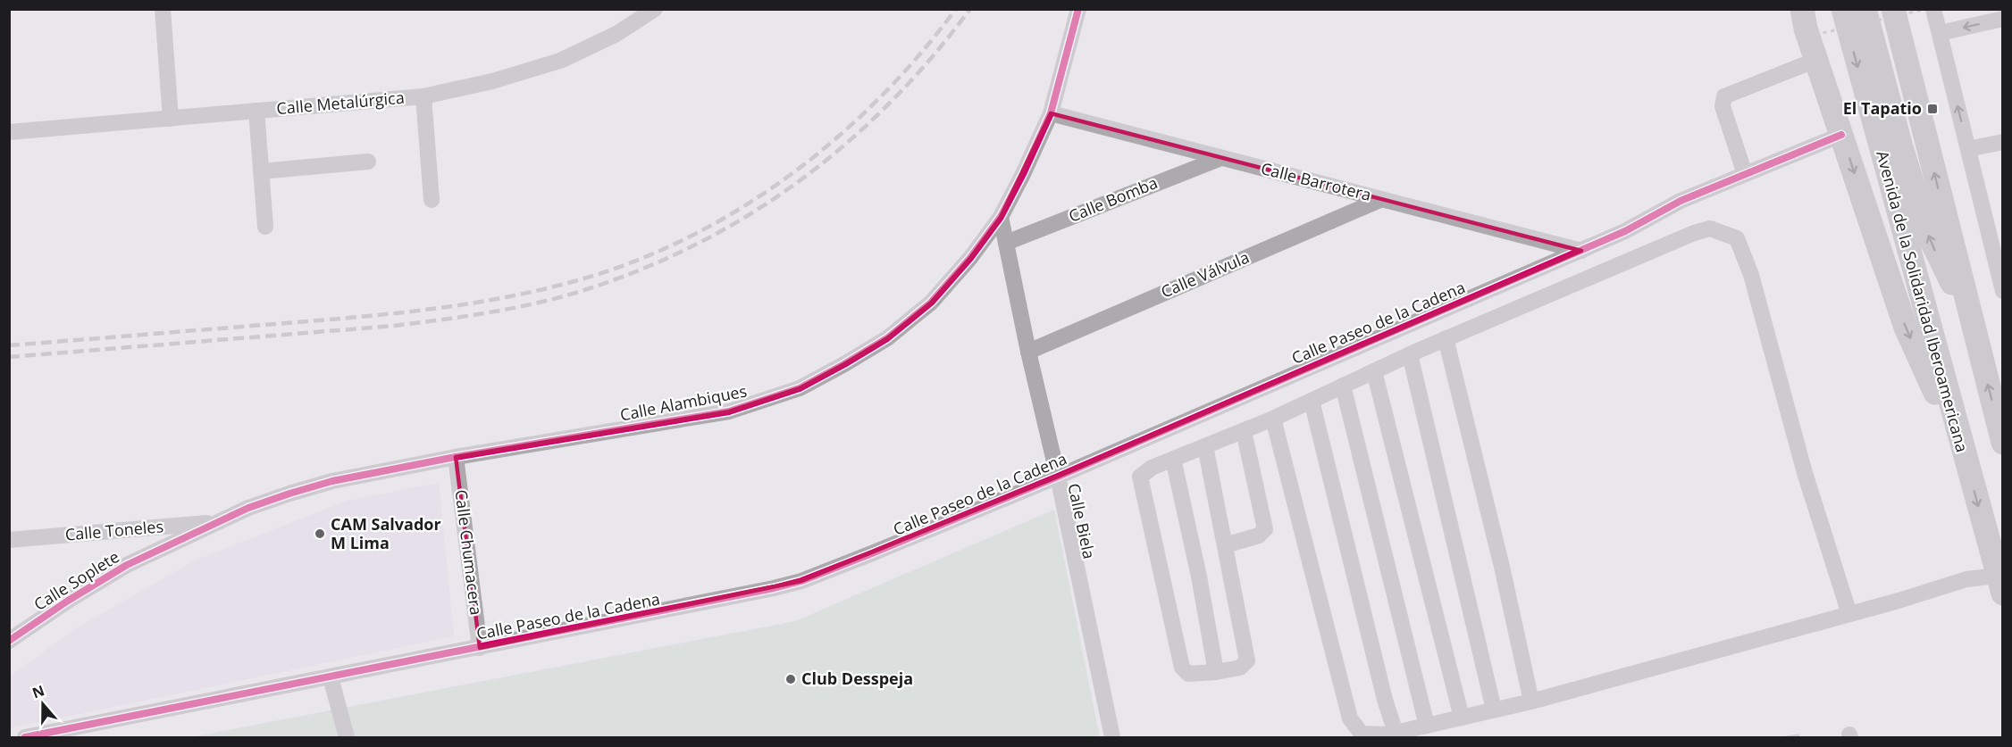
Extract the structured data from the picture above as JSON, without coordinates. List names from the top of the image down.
{
  "streets": {
    "highway": ["Avenida de la Solidaridad Iberoamericana"],
    "street": [
      "Calle Metalúrgica",
      "Calle Barrotera",
      "Calle Bomba",
      "Calle Válvula",
      "Calle Paseo de la Cadena",
      "Calle Alambiques",
      "Calle Biela",
      "Calle Toneles",
      "Calle Chumacera",
      "Calle Soplete"
    ]
  },
  "crossings": [
    ["Calle Barrotera", "Calle Bomba"],
    ["Calle Barrotera", "Calle Válvula"],
    ["Calle Barrotera", "Calle Paseo de la Cadena"],
    ["Calle Barrotera", "Calle Alambiques"],
    ["Calle Bomba", "Calle Biela"],
    ["Calle Válvula", "Calle Biela"],
    ["Calle Paseo de la Cadena", "Calle Biela"],
    ["Calle Paseo de la Cadena", "Calle Chumacera"],
    ["Calle Alambiques", "Calle Biela"],
    ["Calle Alambiques", "Calle Toneles"],
    ["Calle Alambiques", "Calle Chumacera"],
    ["Calle Alambiques", "Calle Soplete"],
    ["Calle Toneles", "Calle Soplete"]
  ],
  "places": {
    "transit": ["El Tapatio"],
    "other": ["CAM Salvador M Lima", "Club Desspeja"]
  },
  "north": "top"
}
